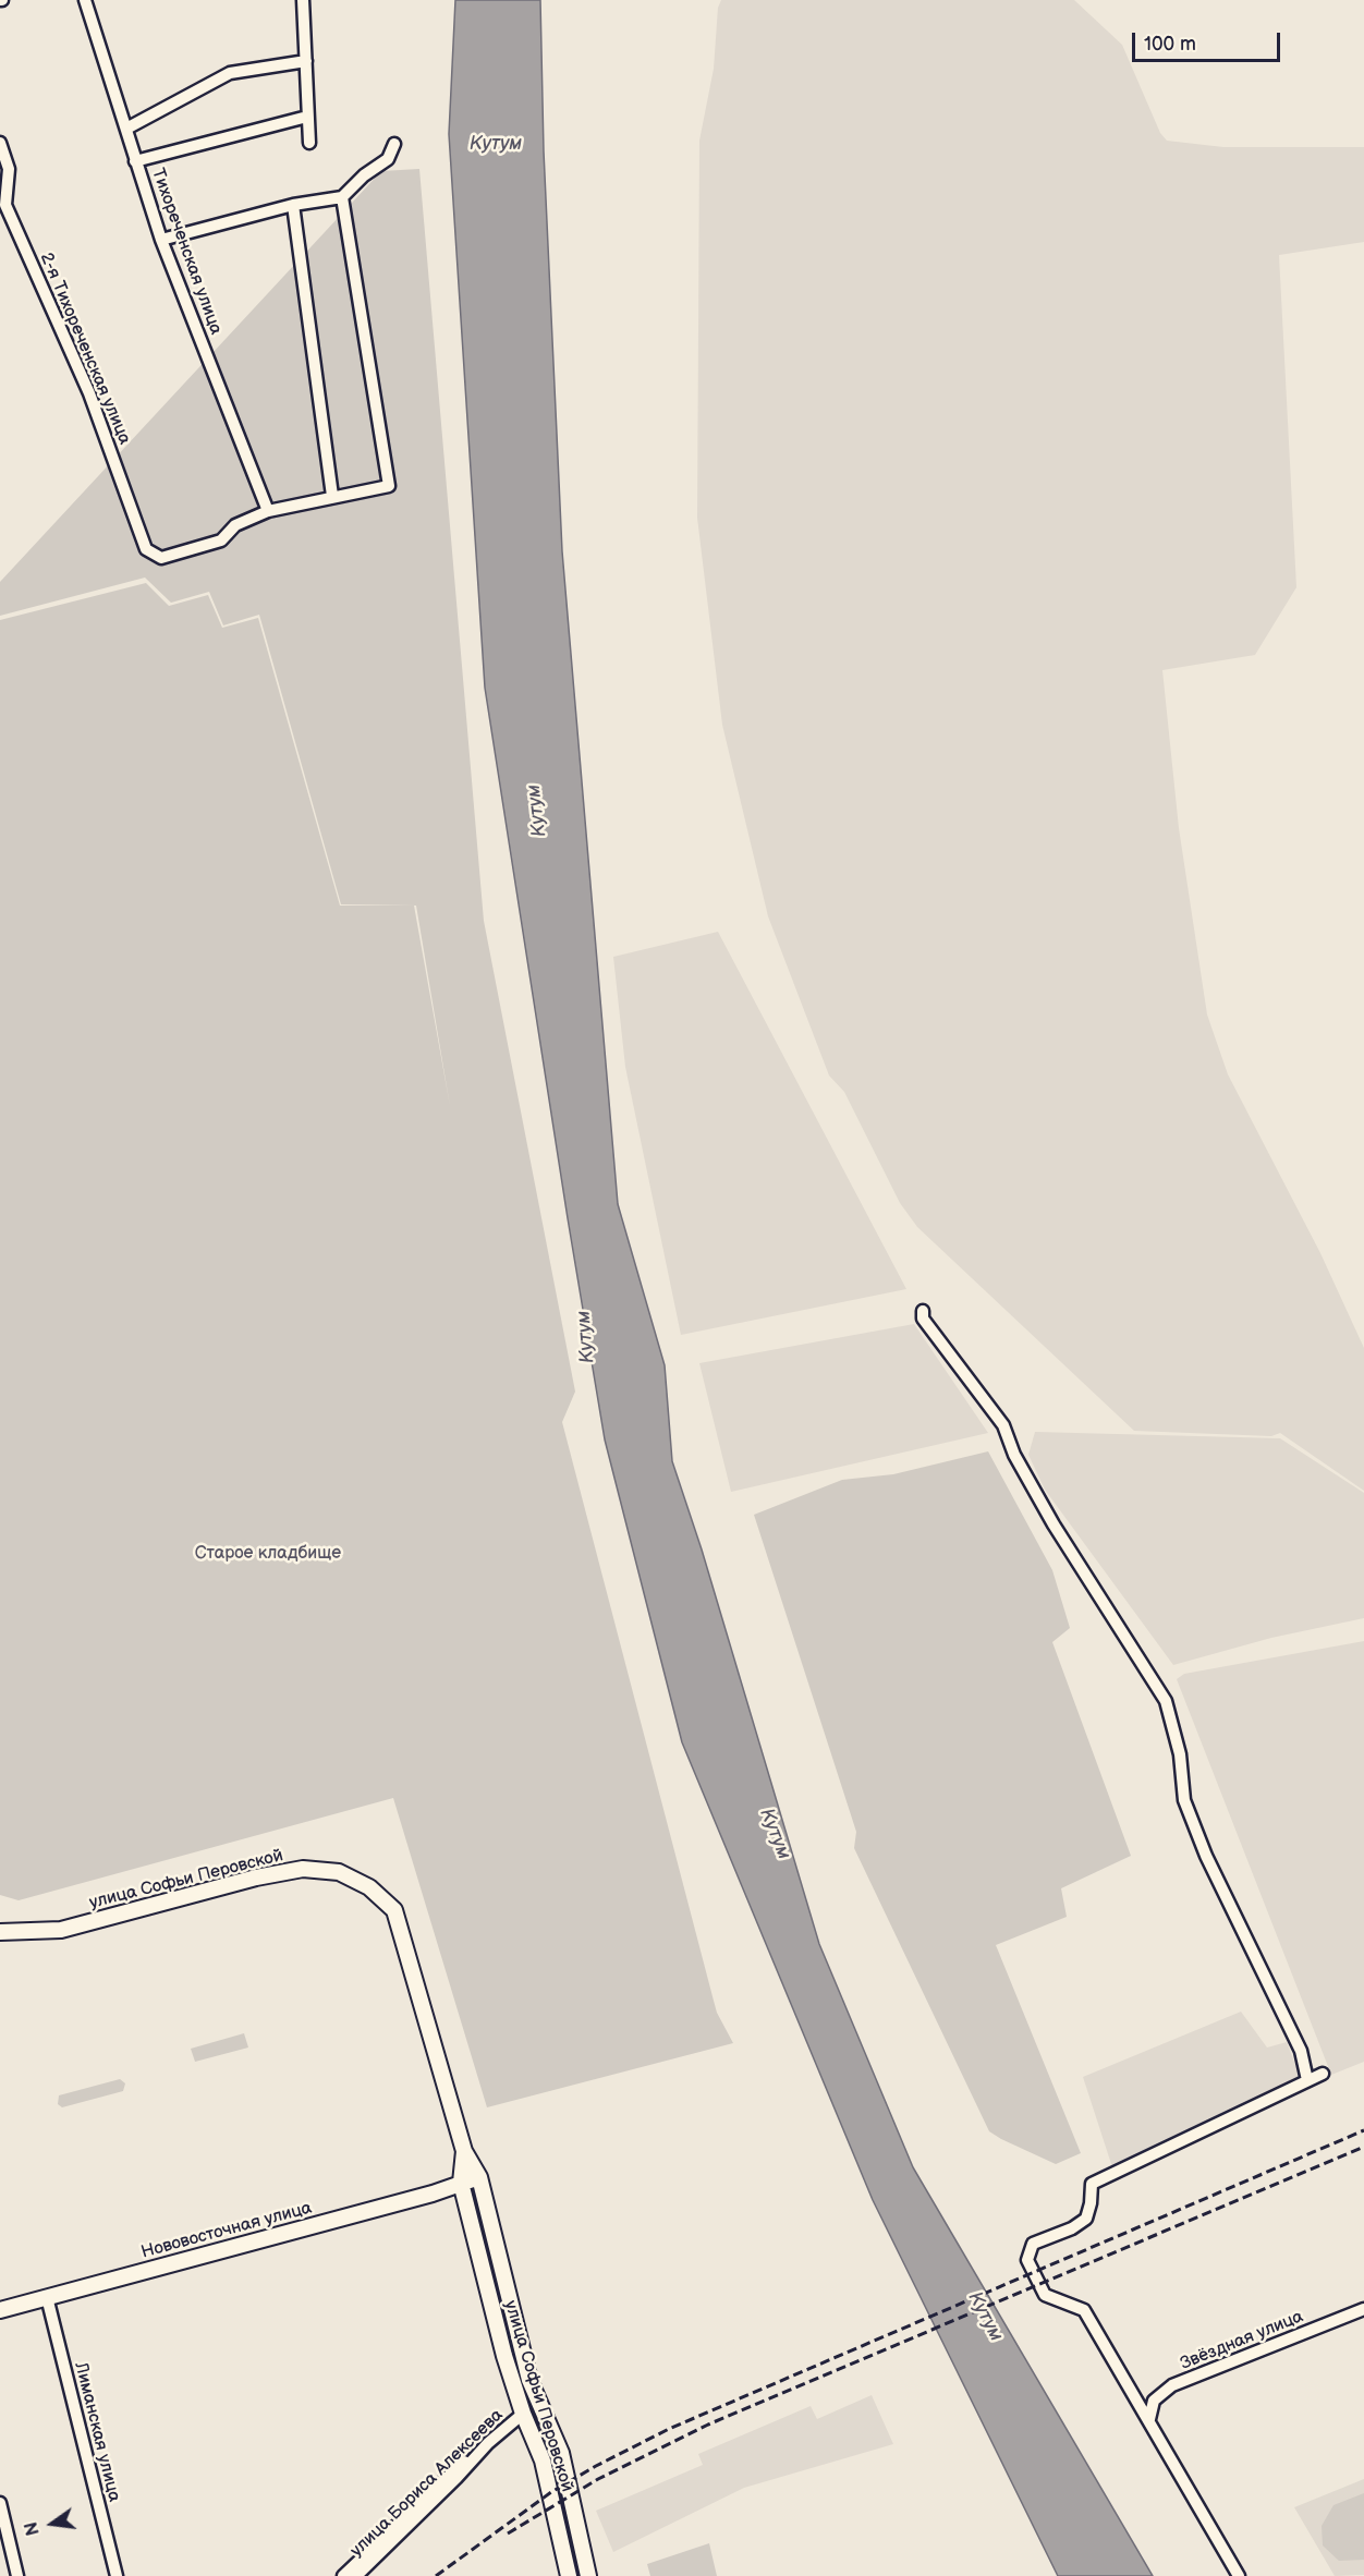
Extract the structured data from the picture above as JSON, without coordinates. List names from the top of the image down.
{
  "streets": {
    "main road": ["улица Софьи Перовской", "Нововосточная улица"],
    "street": [
      "Тихореченская улица",
      "2-я Тихореченская улица",
      "Звёздная улица",
      "Лиманская улица",
      "улица Бориса Алексеева"
    ]
  },
  "crossings": [
    ["Тихореченская улица", "2-я Тихореченская улица"],
    ["улица Софьи Перовской", "Нововосточная улица"],
    ["улица Софьи Перовской", "улица Бориса Алексеева"],
    ["Нововосточная улица", "Лиманская улица"]
  ],
  "water": ["Кутум"],
  "parks": ["Старое кладбище"],
  "scale_bar": "100 m",
  "north": "left"
}
